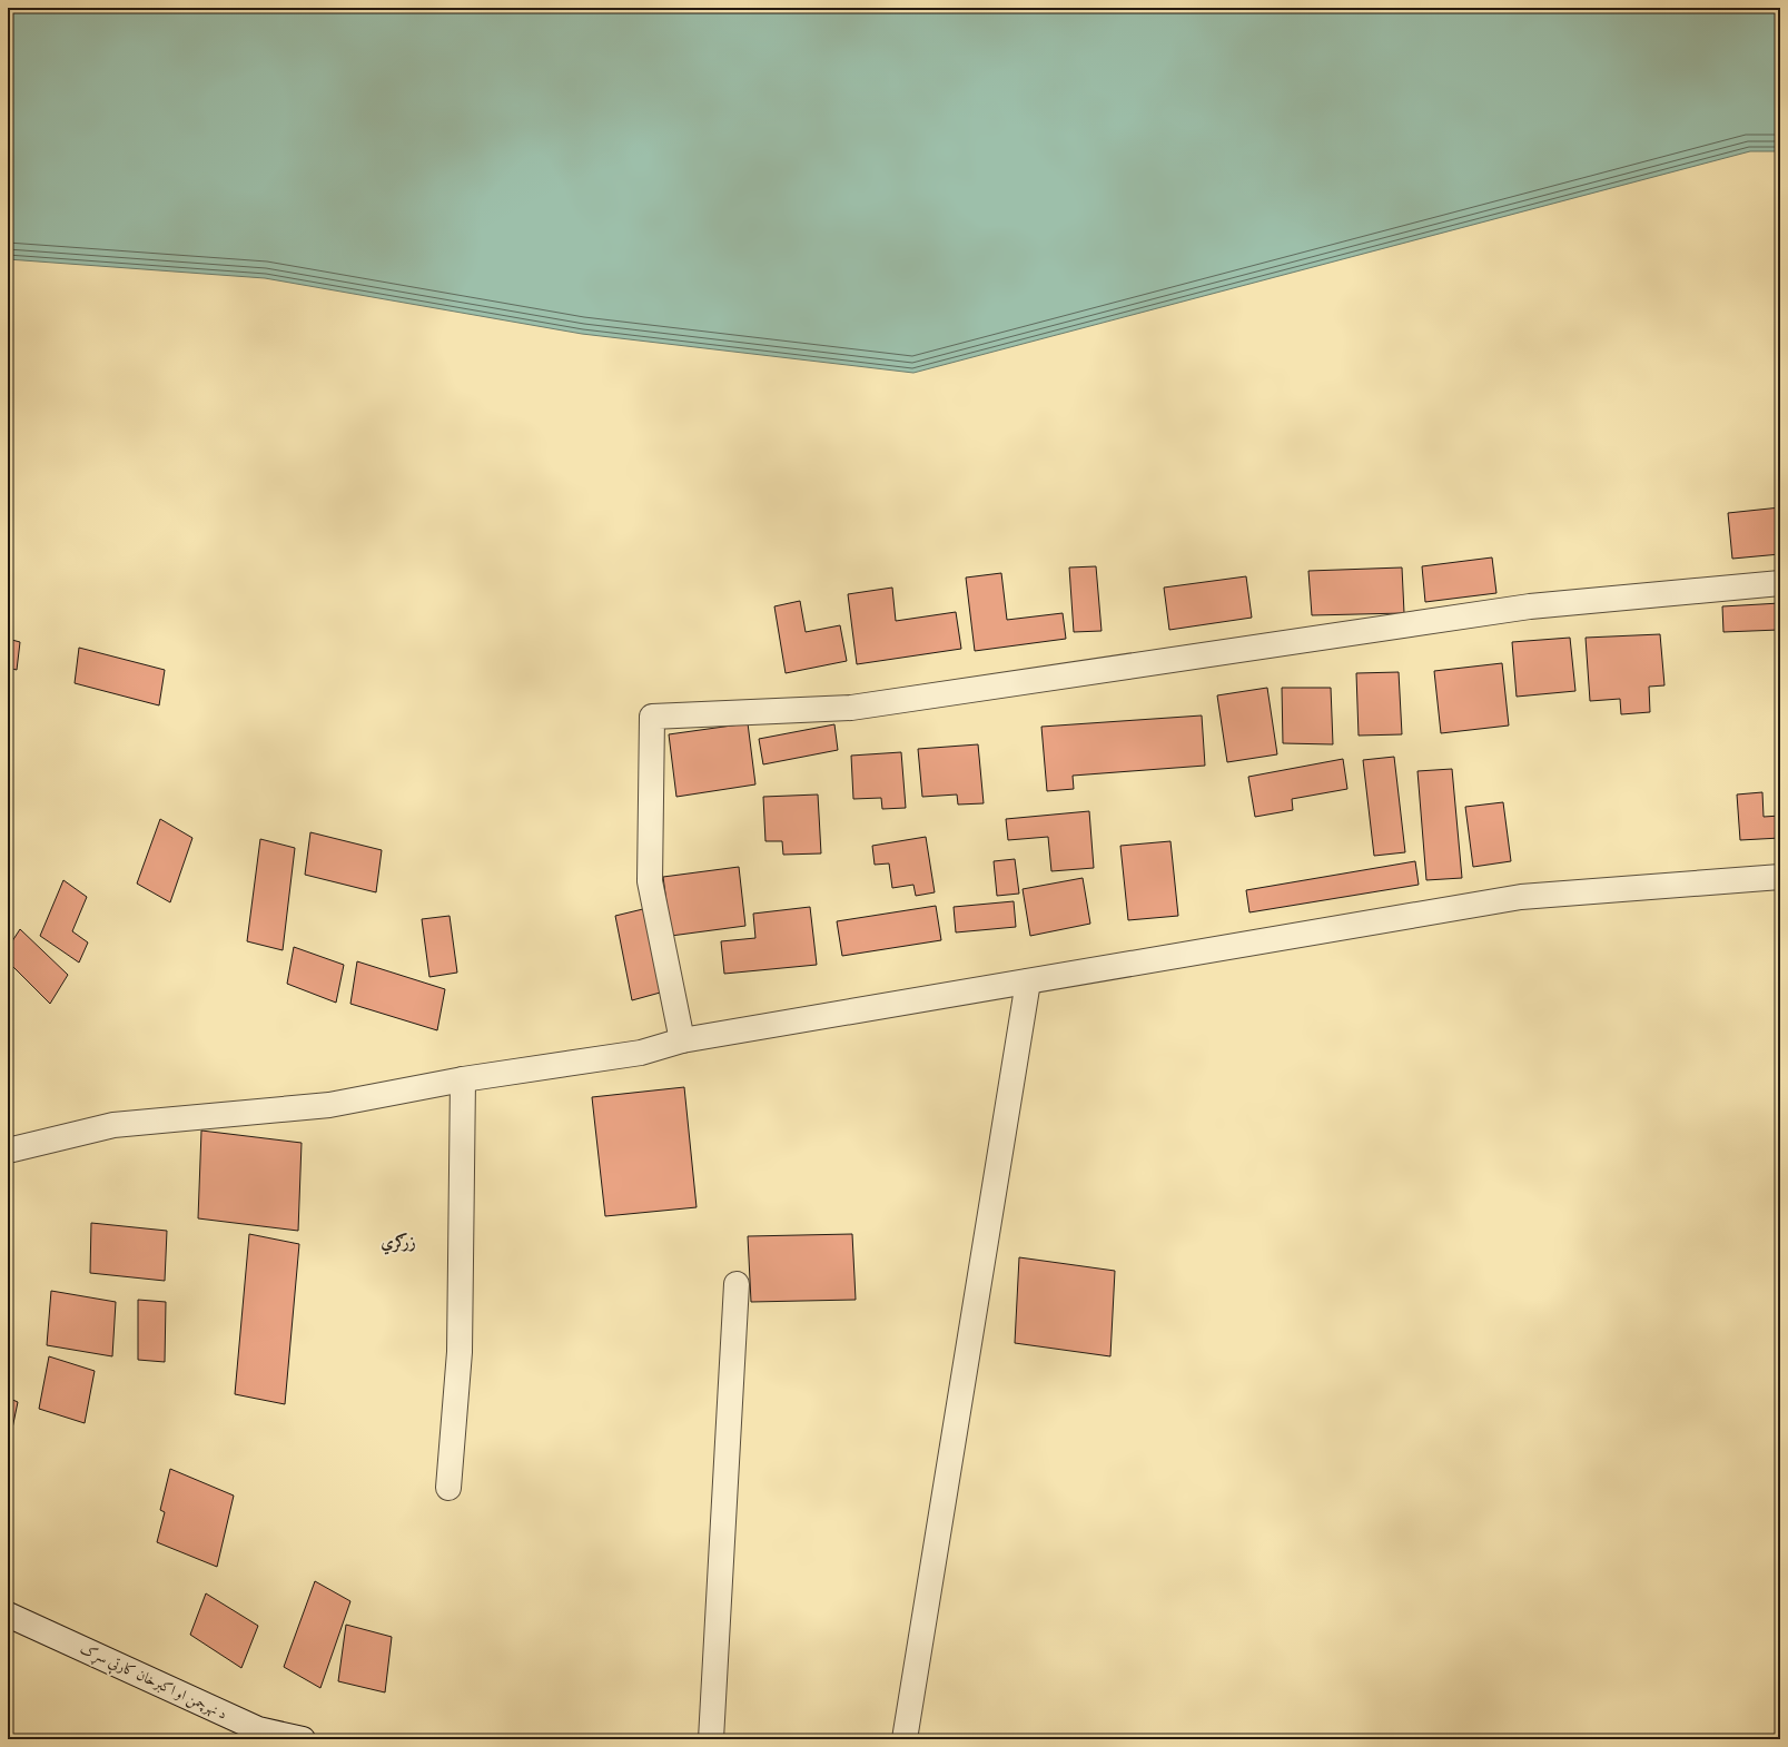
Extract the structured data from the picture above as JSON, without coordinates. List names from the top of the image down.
{
  "streets": {
    "street": ["د نهرچمن او اکبرخان کارتې سړک"]
  },
  "districts": ["زرګري"]
}
